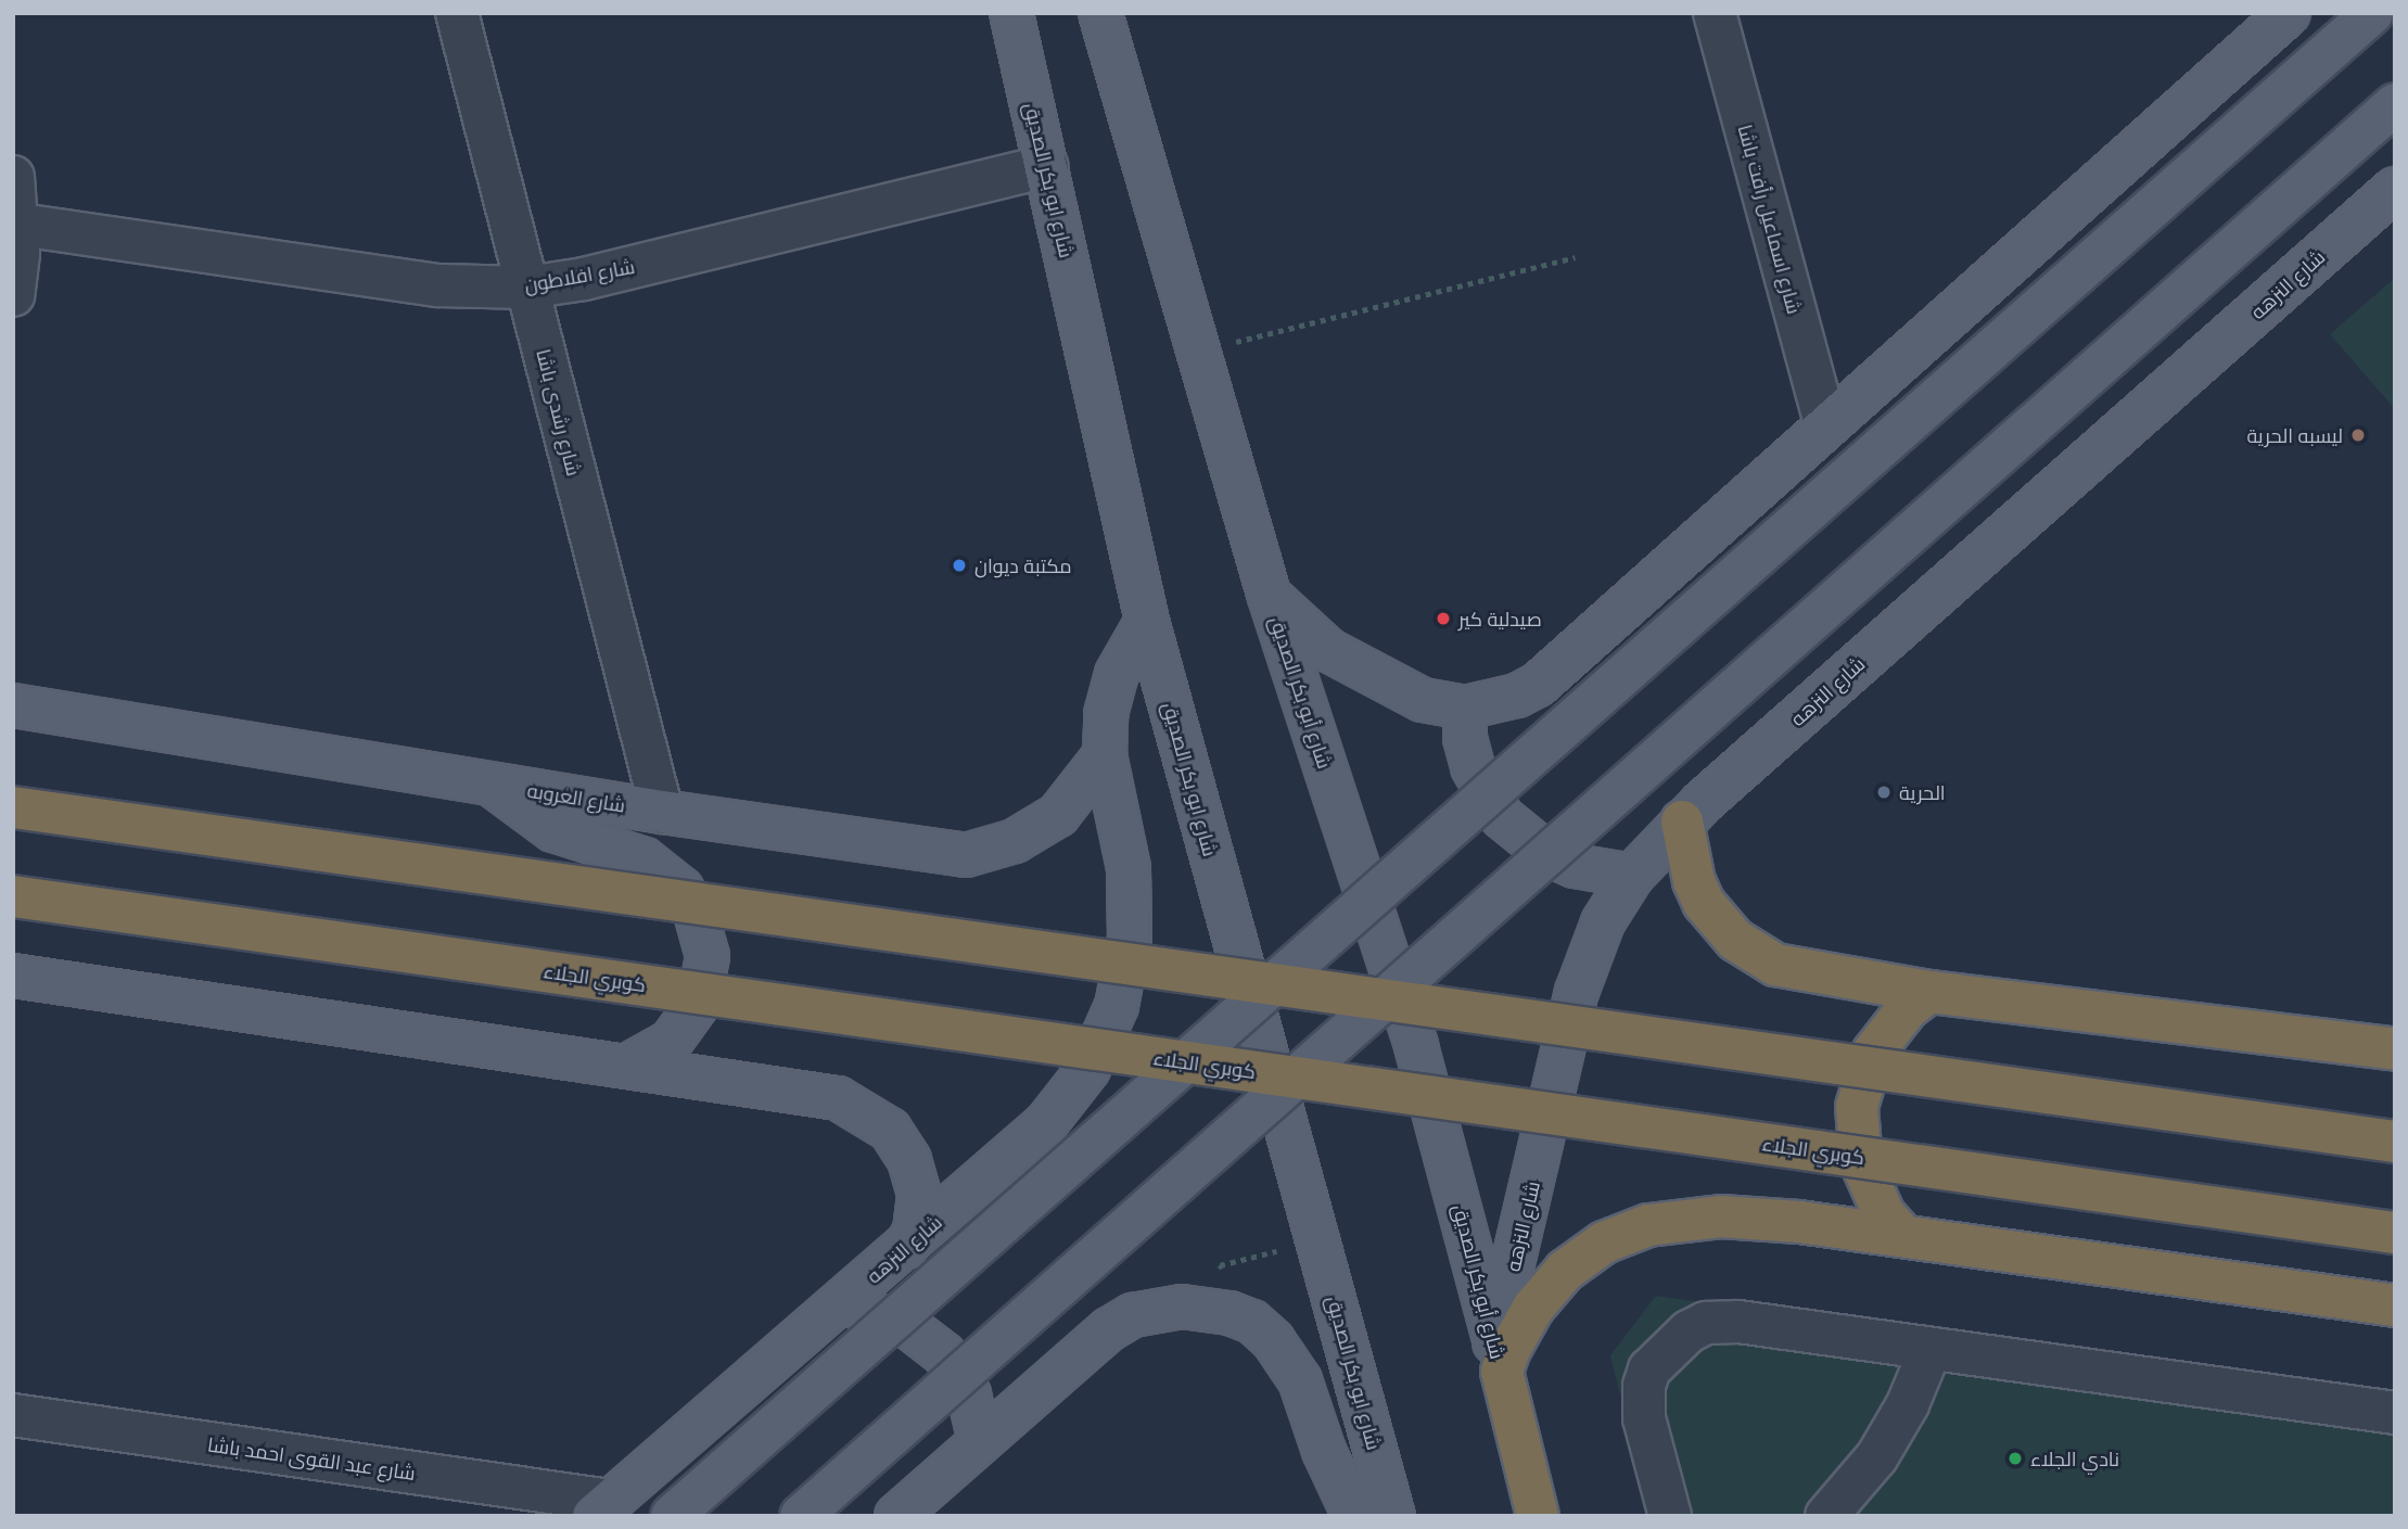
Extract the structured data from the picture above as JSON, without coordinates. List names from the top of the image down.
{
  "streets": {
    "highway": ["كوبري الجلاء"],
    "main road": [
      "شارع ابو بكر الصديق",
      "شارع النزهه",
      "شارع أبو بكر الصديق",
      "شارع العروبه"
    ],
    "street": [
      "شارع اسماعيل رأفت باشا",
      "شارع افلاطون",
      "شارع رشدى باشا",
      "شارع عبد القوى احمد باشا"
    ]
  },
  "crossings": [
    ["شارع ابو بكر الصديق", "شارع افلاطون"],
    ["شارع ابو بكر الصديق", "شارع النزهه"],
    ["شارع افلاطون", "شارع رشدى باشا"],
    ["شارع النزهه", "شارع أبو بكر الصديق"],
    ["شارع النزهه", "شارع العروبه"],
    ["شارع النزهه", "شارع عبد القوى احمد باشا"],
    ["شارع رشدى باشا", "شارع العروبه"]
  ],
  "places": [
    "ليسبه الحرية",
    "مكتبة ديوان",
    "صيدلية كير",
    "الحرية",
    "نادي الجلاء"
  ]
}
